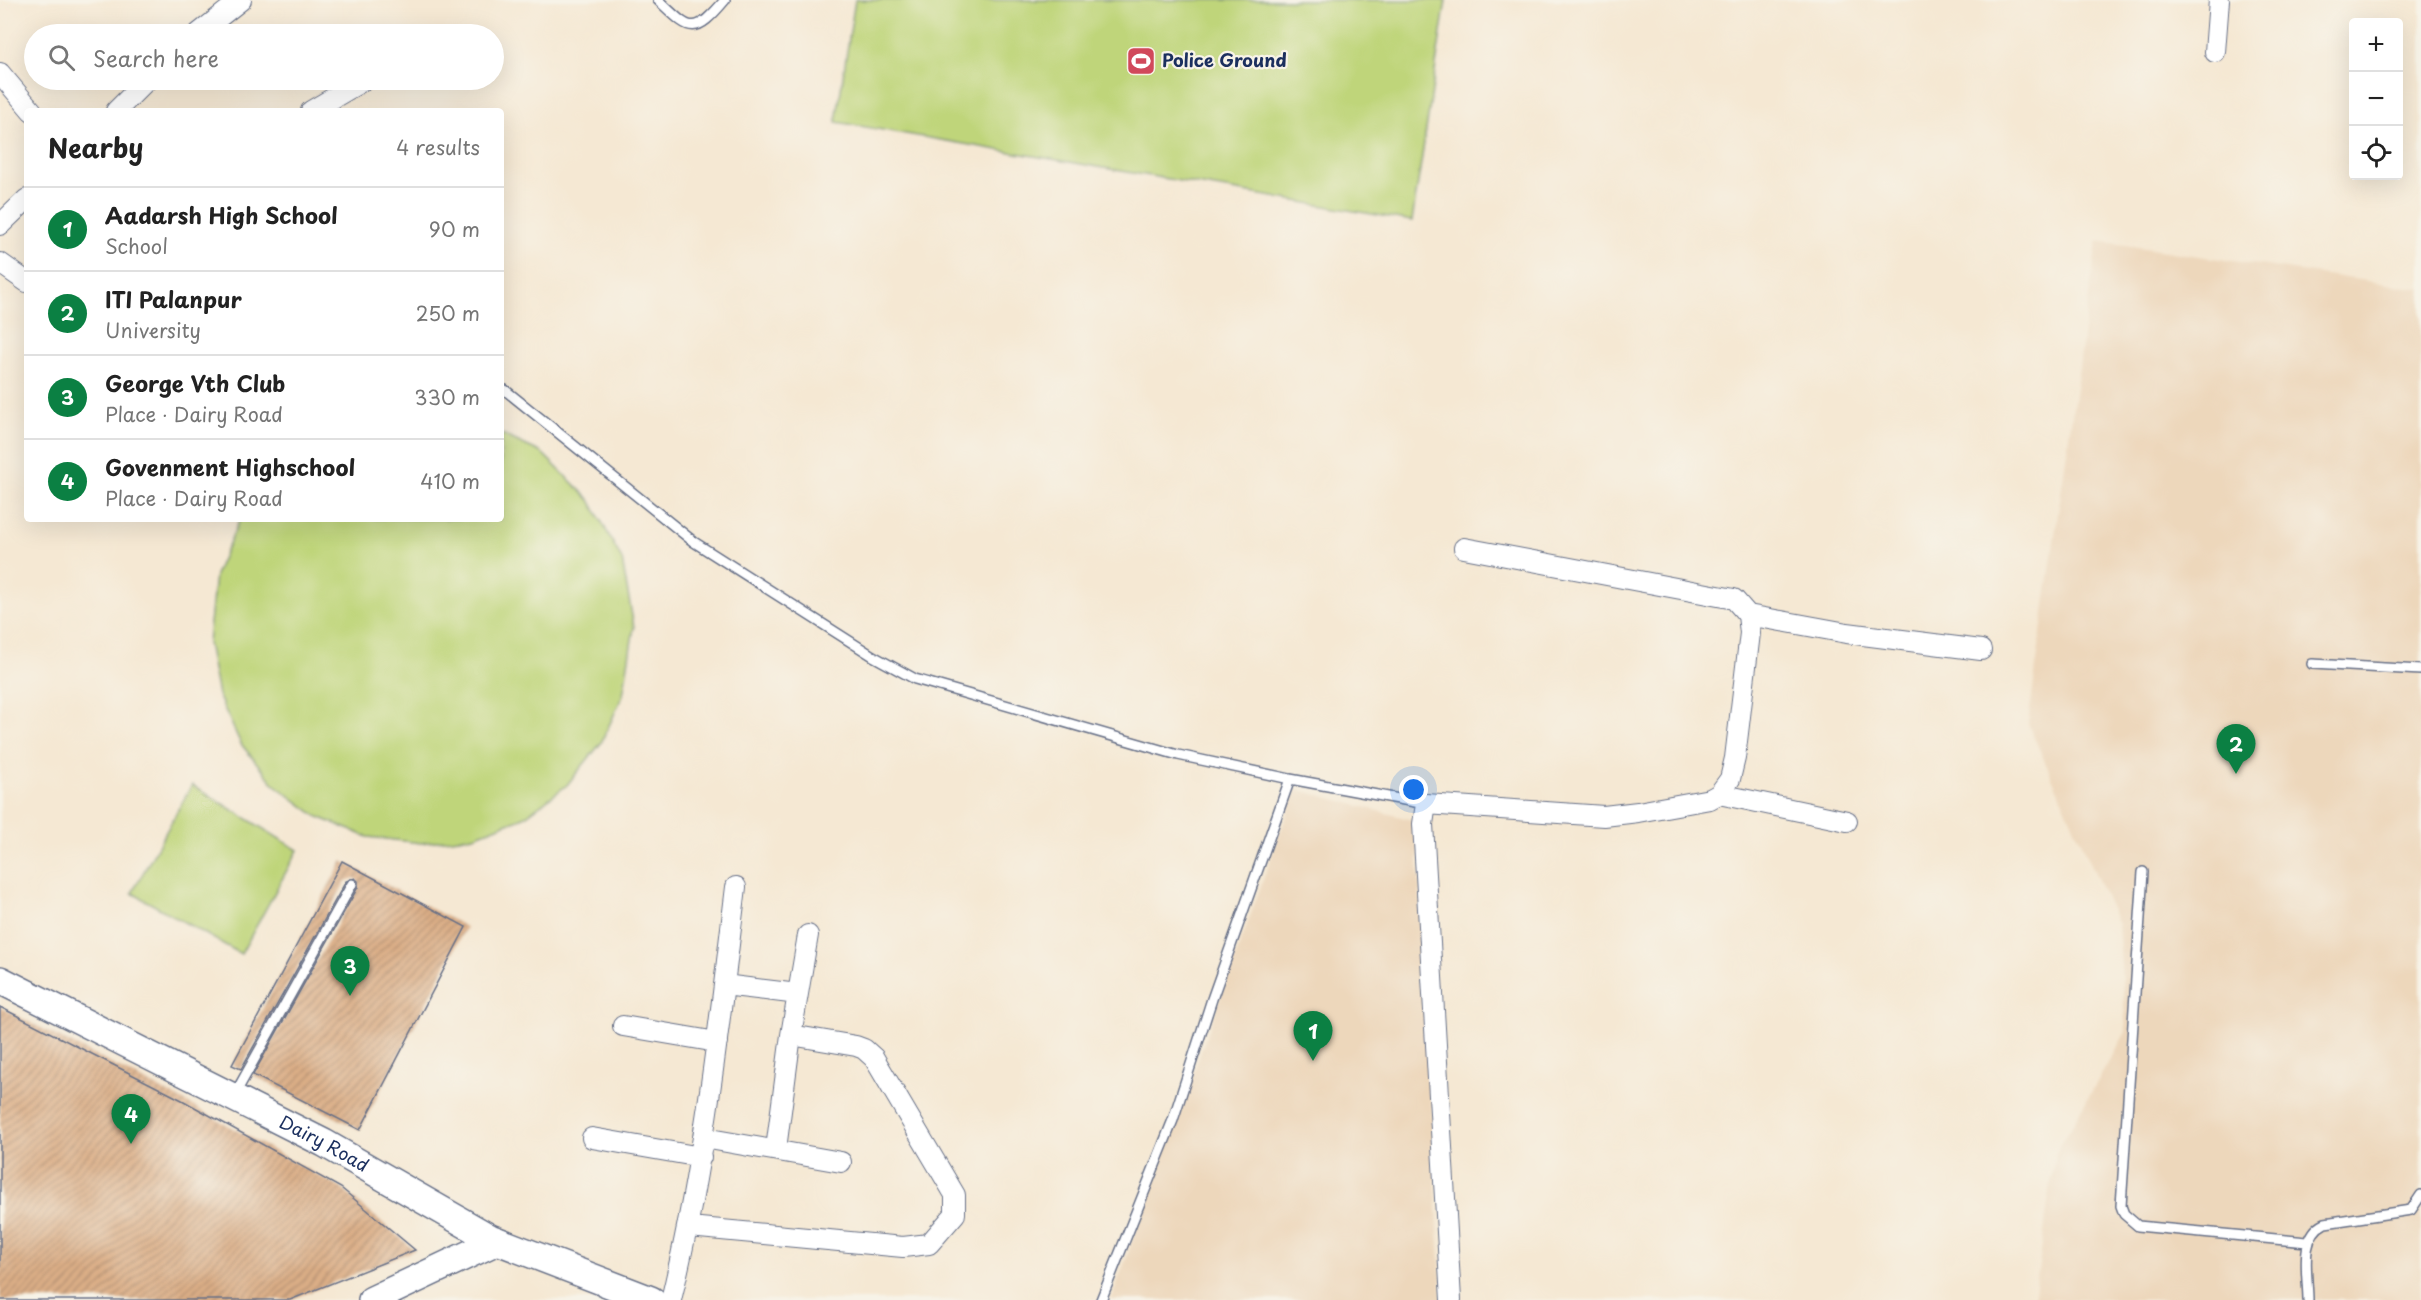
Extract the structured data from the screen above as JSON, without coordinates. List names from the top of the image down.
{
  "streets": {
    "street": ["Dairy Road"]
  },
  "places": {
    "sports": ["Police Ground"]
  },
  "page": {
    "map_buttons": ["+", "−"],
    "search": "Search here",
    "heading": ["Nearby", "4 results"],
    "list": [
      {
        "mark": "1",
        "name": "Aadarsh High School",
        "note": "School",
        "value": "90 m"
      },
      {
        "mark": "2",
        "name": "ITI Palanpur",
        "note": "University",
        "value": "250 m"
      },
      {
        "mark": "3",
        "name": "George Vth Club",
        "note": "Place · Dairy Road",
        "value": "330 m"
      },
      {
        "mark": "4",
        "name": "Govenment Highschool",
        "note": "Place · Dairy Road",
        "value": "410 m"
      }
    ],
    "pins": [
      "2",
      "3",
      "1",
      "4"
    ]
  }
}
